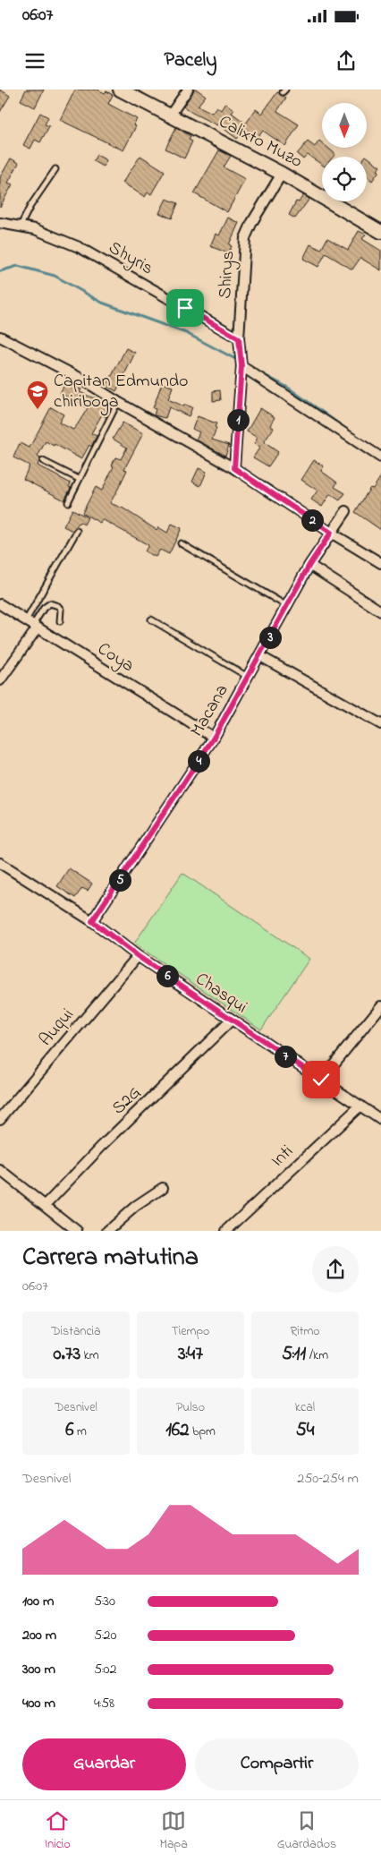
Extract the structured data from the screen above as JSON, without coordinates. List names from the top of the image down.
{
  "streets": {
    "street": [
      "Calixto Muzo",
      "Shyris",
      "Shirys",
      "Coya",
      "Macana",
      "Chasqui",
      "Auqui",
      "S2G",
      "Inti"
    ]
  },
  "crossings": [
    ["Calixto Muzo", "Shirys"],
    ["Shyris", "Shirys"],
    ["Coya", "Macana"],
    ["Macana", "Chasqui"],
    ["Chasqui", "Auqui"],
    ["Chasqui", "S2G"],
    ["Chasqui", "Inti"]
  ],
  "places": {
    "school or university": ["Capitan Edmundo chiriboga"]
  },
  "north": "bottom",
  "page": {
    "status": "06:07",
    "header": "Pacely",
    "pins": [
      "1",
      "2",
      "3",
      "4",
      "5",
      "6",
      "7"
    ],
    "heading": ["Carrera matutina", "06:07"],
    "stats": [
      ["Distancia", "0.73 km"],
      ["Tiempo", "3:47"],
      ["Ritmo", "5:11 /km"],
      ["Desnivel", "6 m"],
      ["Pulso", "162 bpm"],
      ["kcal", "54"]
    ],
    "chart": ["Desnivel", "250–254 m"],
    "list": [
      {
        "name": "100 m",
        "note": "5:30"
      },
      {
        "name": "200 m",
        "note": "5:20"
      },
      {
        "name": "300 m",
        "note": "5:02"
      },
      {
        "name": "400 m",
        "note": "4:58"
      }
    ],
    "buttons": ["Guardar", "Compartir"],
    "tabs": ["Inicio", "Mapa", "Guardados"]
  }
}
